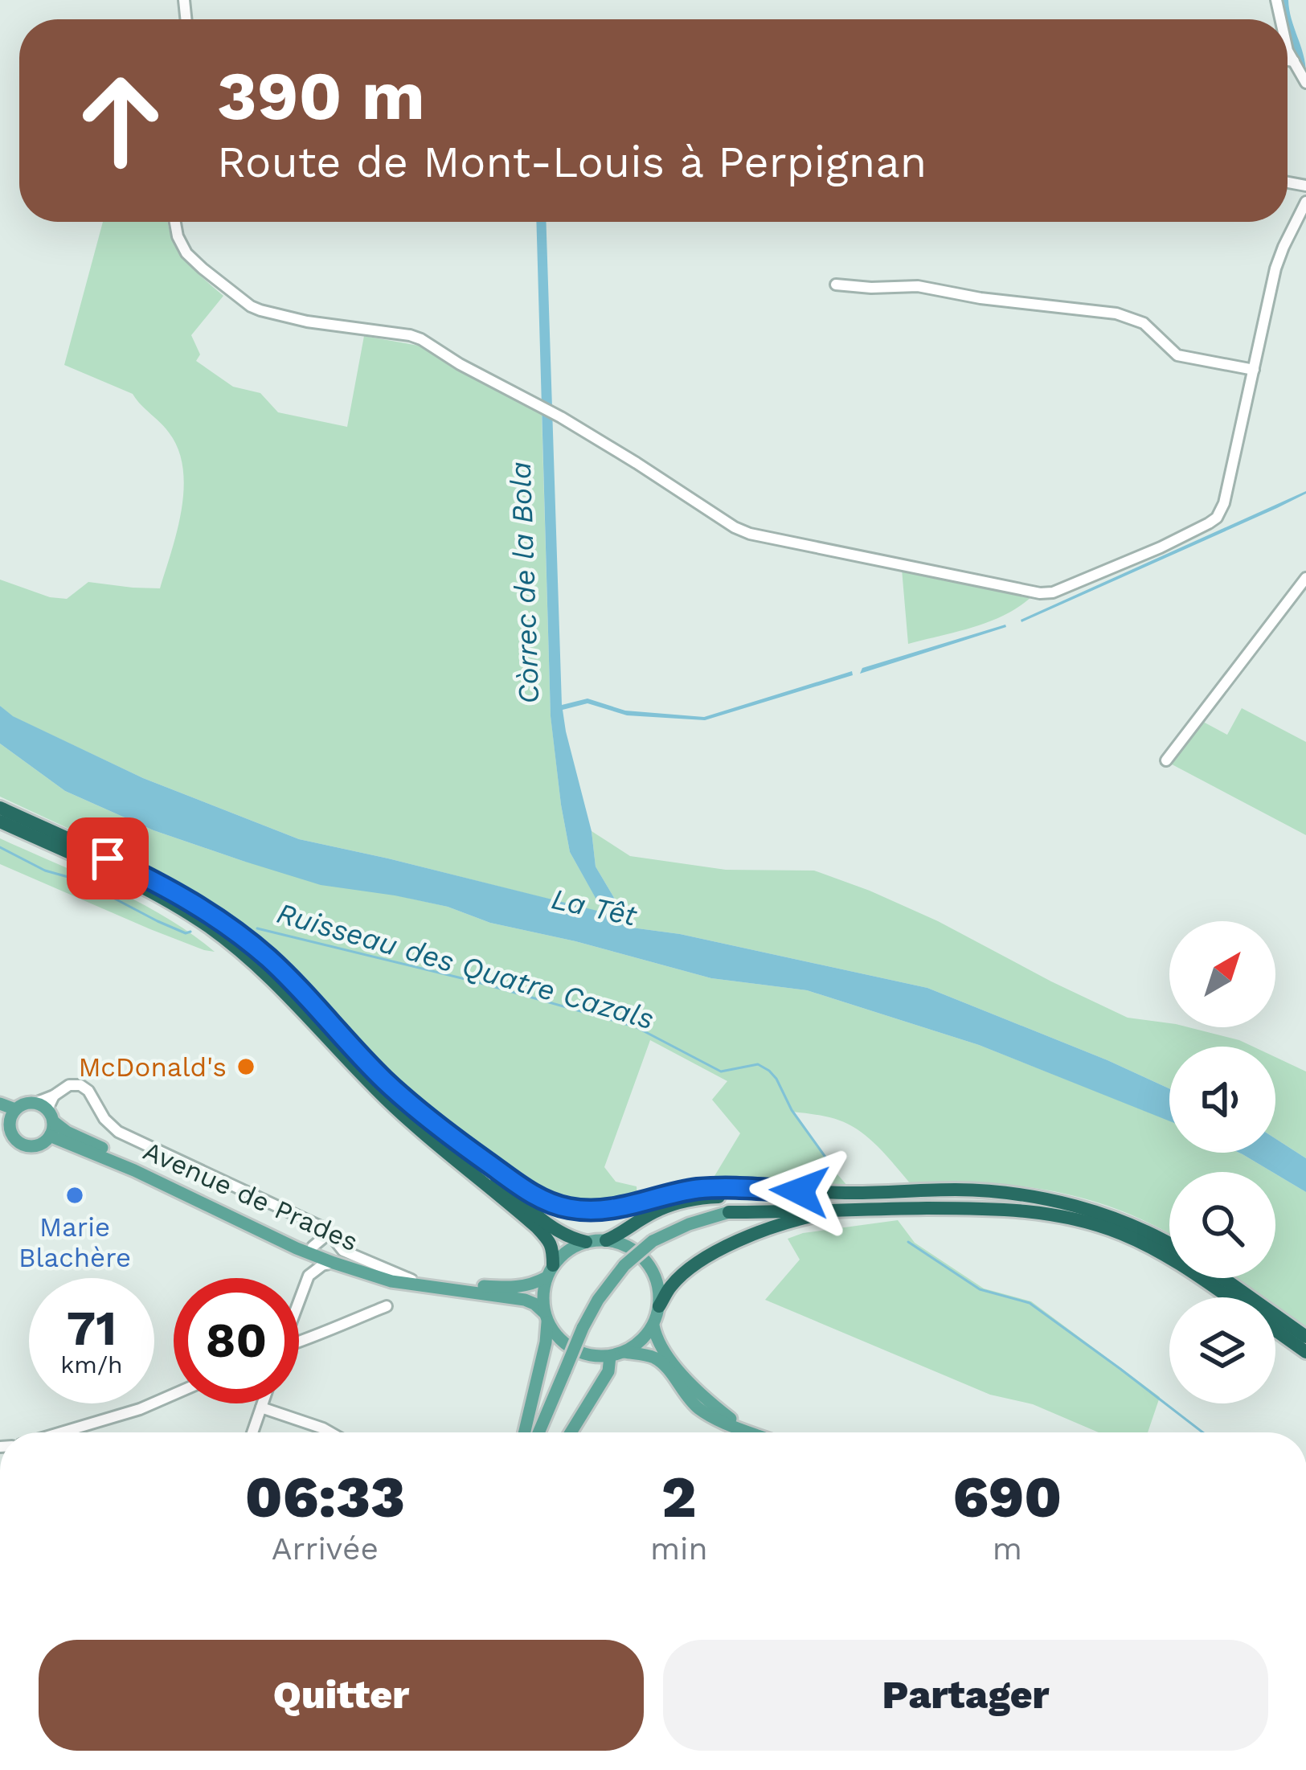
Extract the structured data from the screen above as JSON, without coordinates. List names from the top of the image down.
{
  "streets": {
    "main road": ["Avenue de Prades"]
  },
  "water": ["Còrrec de la Bola", "La Têt", "Ruisseau des Quatre Cazals"],
  "places": ["McDonald's", "Marie Blachère"],
  "north": "top right",
  "page": {
    "turn": ["390 m", "Route de Mont-Louis à Perpignan"],
    "speed": "71 km/h",
    "limit": "80",
    "eta": [
      "06:33",
      "Arrivée",
      "2",
      "min",
      "690",
      "m"
    ],
    "buttons": ["Quitter", "Partager"]
  }
}
